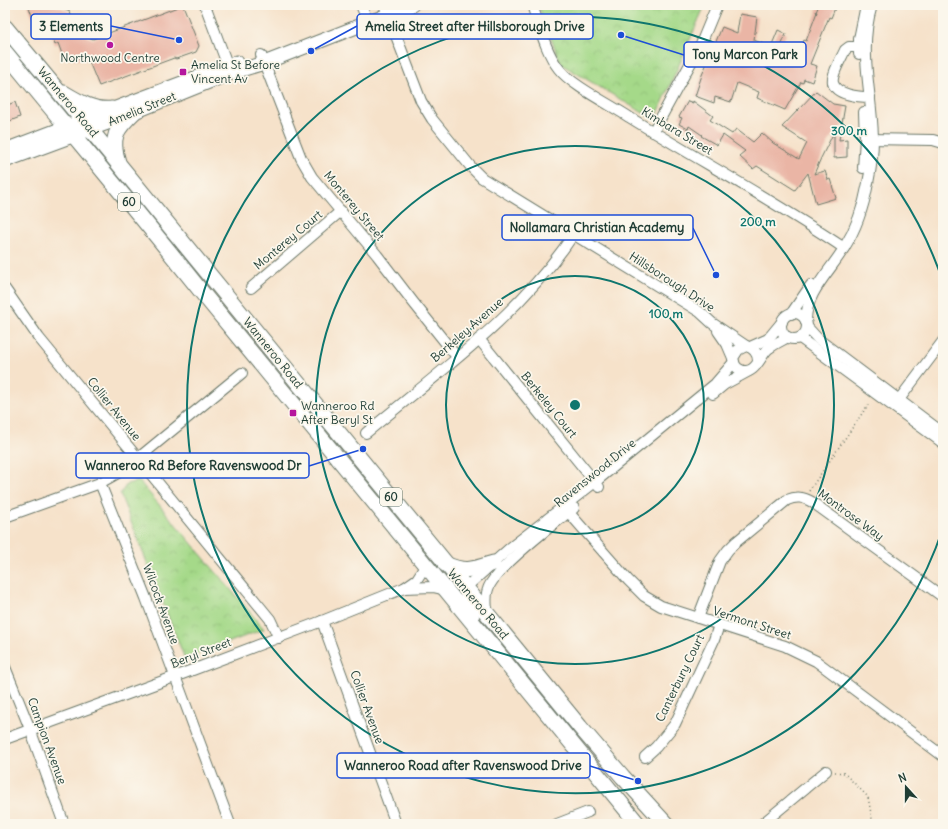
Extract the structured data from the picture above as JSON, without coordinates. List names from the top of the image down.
{
  "streets": {
    "highway": ["Wanneroo Road", "60"],
    "main road": ["Amelia Street"],
    "street": [
      "Kimbara Street",
      "Monterey Street",
      "Monterey Court",
      "Hillsborough Drive",
      "Berkeley Avenue",
      "Berkeley Court",
      "Collier Avenue",
      "Ravenswood Drive",
      "Montrose Way",
      "Wilcock Avenue",
      "Vermont Street",
      "Beryl Street",
      "Canterbury Court",
      "Campion Avenue"
    ]
  },
  "crossings": [
    ["Wanneroo Road", "Amelia Street"],
    ["Wanneroo Road", "Ravenswood Drive"],
    ["Wanneroo Road", "Beryl Street"],
    ["Amelia Street", "Monterey Street"],
    ["Amelia Street", "Hillsborough Drive"],
    ["Monterey Street", "Monterey Court"],
    ["Monterey Street", "Berkeley Avenue"],
    ["Hillsborough Drive", "Berkeley Avenue"],
    ["Hillsborough Drive", "Ravenswood Drive"],
    ["Berkeley Avenue", "Berkeley Court"],
    ["Berkeley Court", "Ravenswood Drive"],
    ["Collier Avenue", "Beryl Street"],
    ["Ravenswood Drive", "Vermont Street"],
    ["Montrose Way", "Vermont Street"],
    ["Wilcock Avenue", "Beryl Street"],
    ["Vermont Street", "Canterbury Court"],
    ["Beryl Street", "Campion Avenue"]
  ],
  "places": {
    "other": [
      "Tony Marcon Park",
      "3 Elements",
      "Northwood Centre",
      "Amelia Street after Hillsborough Drive",
      "Nollamara Christian Academy",
      "Wanneroo Rd Before Ravenswood Dr",
      "Wanneroo Road after Ravenswood Drive"
    ],
    "transit": ["Amelia St Before Vincent Av", "Wanneroo Rd After Beryl St"]
  },
  "north": "top",
  "rings": ["300 m", "200 m", "100 m"]
}
